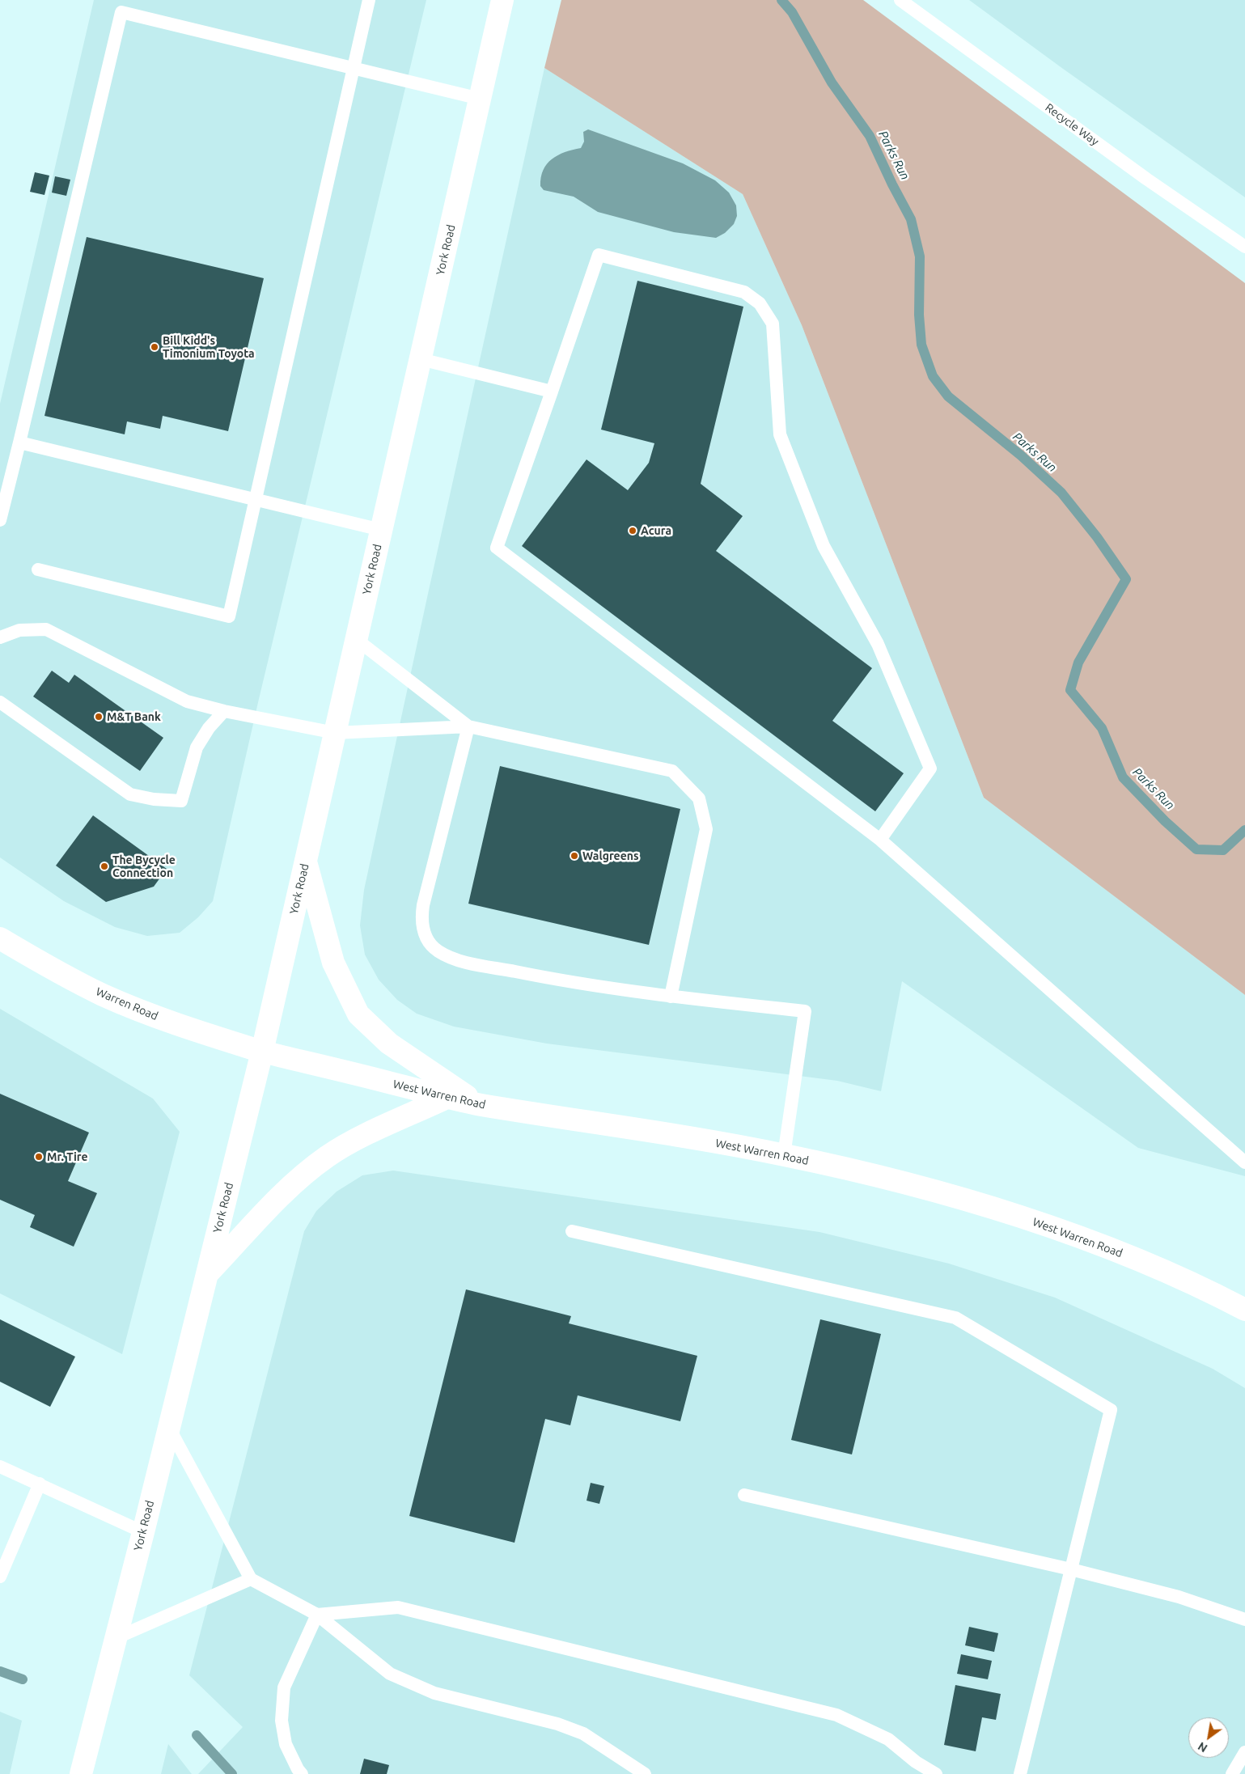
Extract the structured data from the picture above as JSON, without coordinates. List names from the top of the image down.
{
  "streets": {
    "main road": ["York Road", "Warren Road", "West Warren Road"],
    "lane": ["Recycle Way"]
  },
  "crossings": [
    ["York Road", "Warren Road"],
    ["York Road", "West Warren Road"],
    ["Warren Road", "West Warren Road"]
  ],
  "water": ["Parks Run"],
  "places": [
    "Bill Kidd's Timonium Toyota",
    "Acura",
    "M&T Bank",
    "Walgreens",
    "The Bycycle Connection",
    "Mr. Tire"
  ],
  "north": "bottom left"
}
